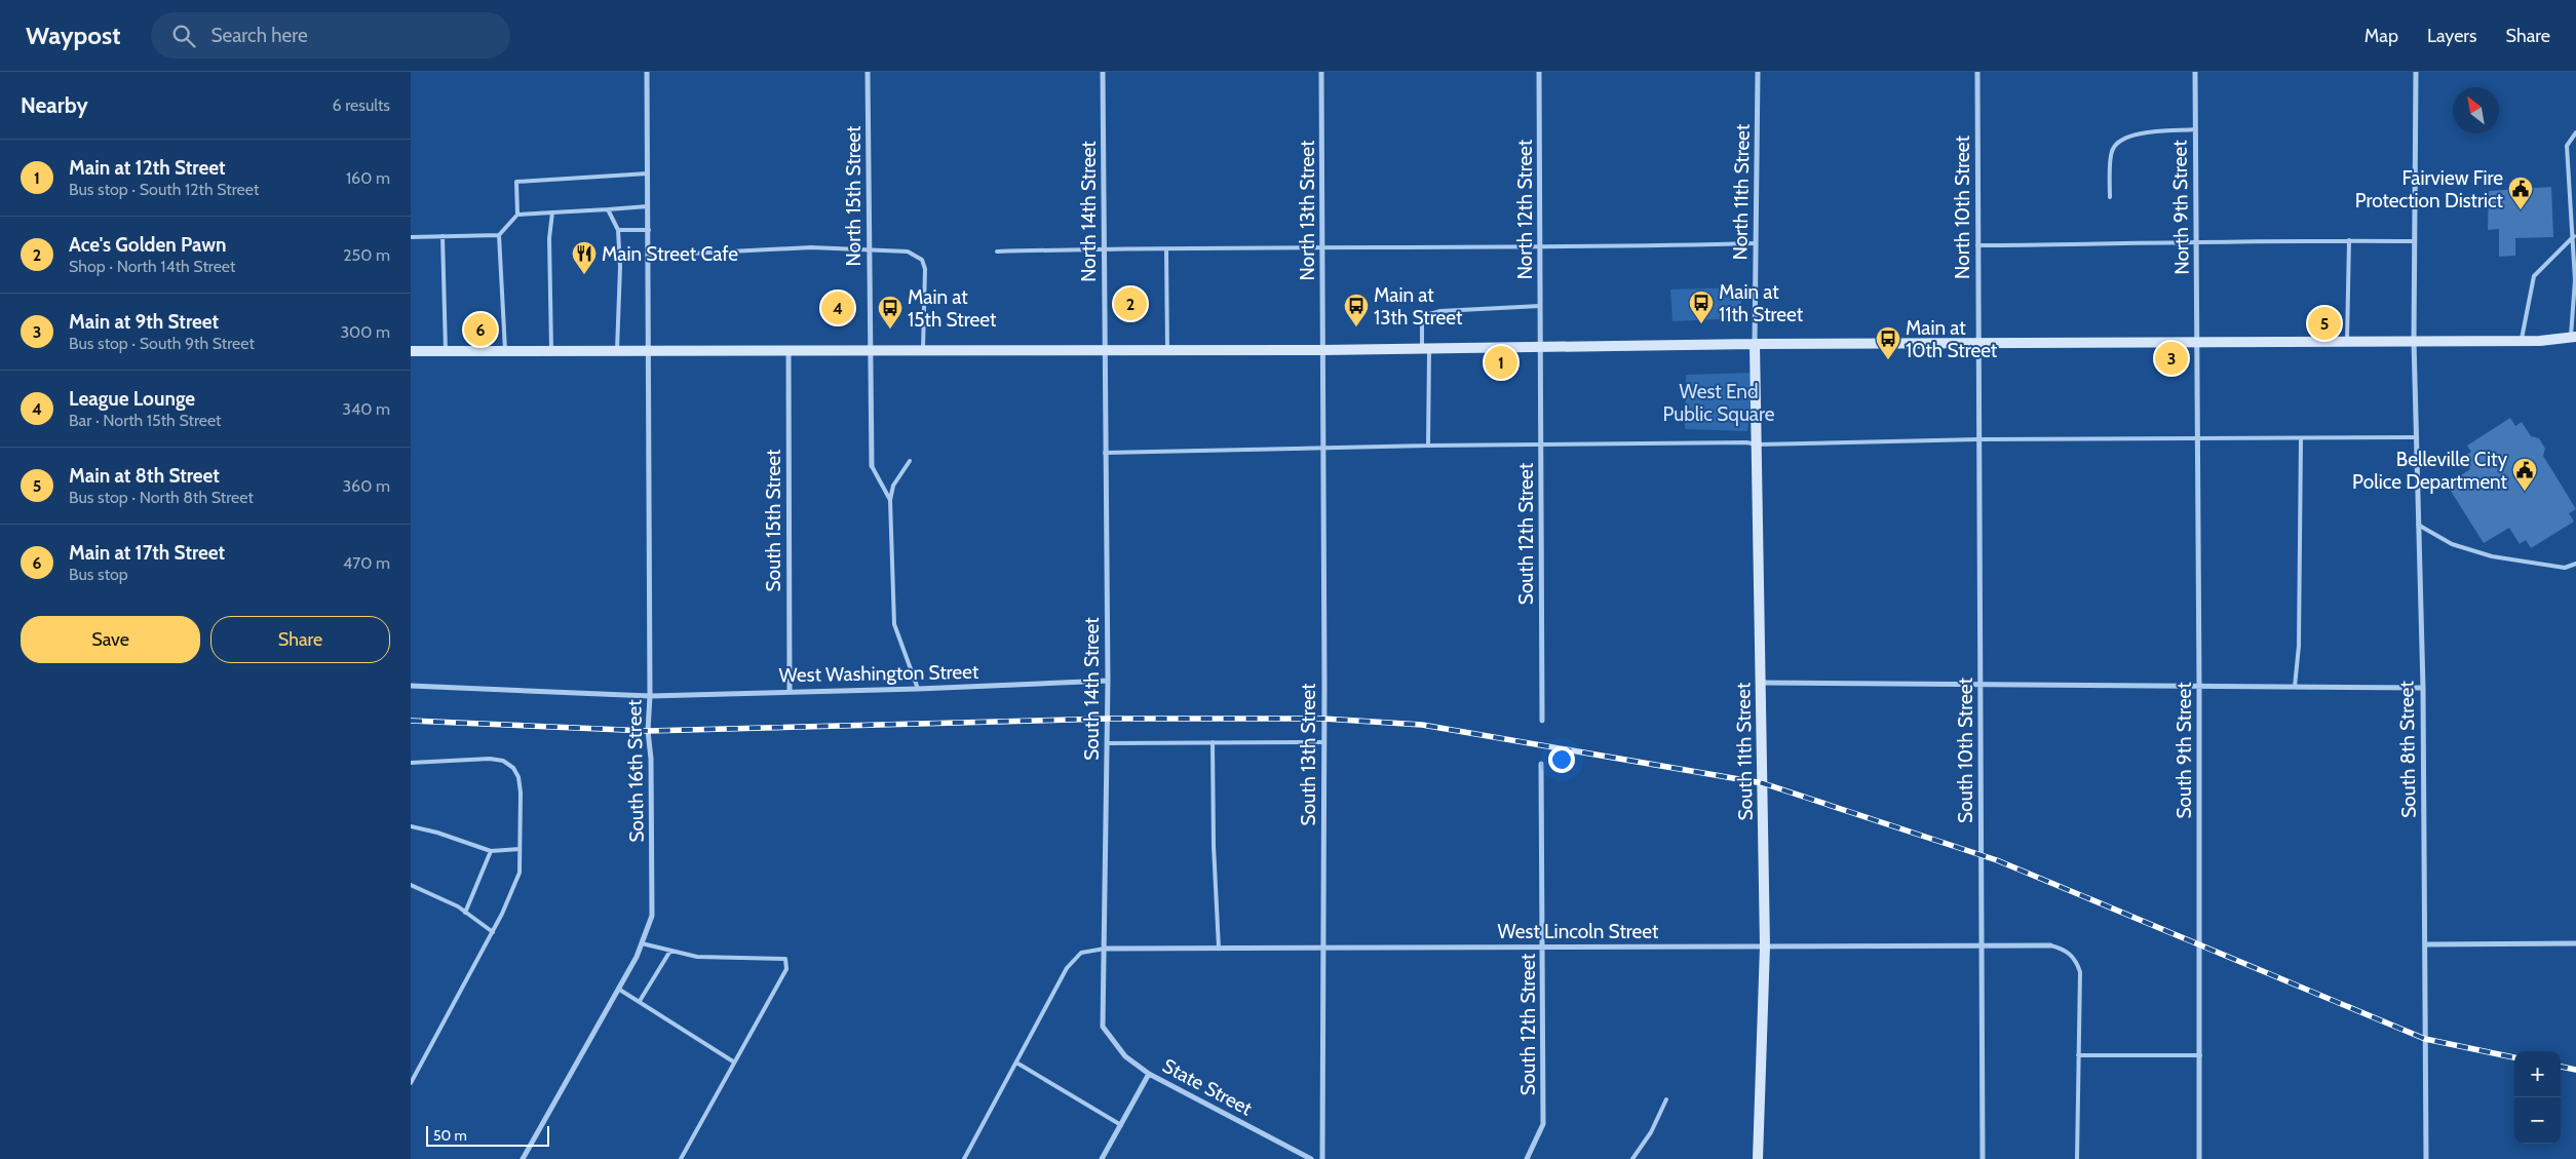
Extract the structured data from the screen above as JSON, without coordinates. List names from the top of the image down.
{
  "streets": {
    "main road": ["South 11th Street"],
    "street": [
      "North 11th Street",
      "North 15th Street",
      "North 10th Street",
      "North 9th Street",
      "North 12th Street",
      "North 13th Street",
      "North 14th Street",
      "South 15th Street",
      "South 12th Street",
      "West Washington Street",
      "South 14th Street",
      "South 8th Street",
      "South 10th Street",
      "South 9th Street",
      "South 13th Street",
      "South 16th Street",
      "West Lincoln Street",
      "State Street"
    ]
  },
  "crossings": [
    ["North 11th Street", "South 11th Street"],
    ["North 10th Street", "South 10th Street"],
    ["North 9th Street", "South 9th Street"],
    ["North 12th Street", "South 12th Street"],
    ["North 13th Street", "South 13th Street"],
    ["North 14th Street", "South 14th Street"],
    ["South 15th Street", "West Washington Street"],
    ["South 12th Street", "West Lincoln Street"],
    ["West Washington Street", "South 14th Street"],
    ["West Washington Street", "South 16th Street"],
    ["South 14th Street", "West Lincoln Street"],
    ["South 14th Street", "State Street"],
    ["South 10th Street", "West Lincoln Street"],
    ["South 11th Street", "West Lincoln Street"],
    ["South 13th Street", "West Lincoln Street"]
  ],
  "parks": ["West End Public Square"],
  "places": {
    "public building": ["Fairview Fire Protection District", "Belleville City Police Department"],
    "restaurant": ["Main Street Cafe"],
    "bus stop": [
      "Main at 11th Street",
      "Main at 13th Street",
      "Main at 15th Street",
      "Main at 10th Street"
    ]
  },
  "scale_bar": "50 m",
  "north": "top left",
  "page": {
    "header": "Waypost",
    "search": "Search here",
    "nav": ["Map", "Layers", "Share"],
    "heading": ["Nearby", "6 results"],
    "list": [
      {
        "mark": "1",
        "name": "Main at 12th Street",
        "note": "Bus stop · South 12th Street",
        "value": "160 m"
      },
      {
        "mark": "2",
        "name": "Ace's Golden Pawn",
        "note": "Shop · North 14th Street",
        "value": "250 m"
      },
      {
        "mark": "3",
        "name": "Main at 9th Street",
        "note": "Bus stop · South 9th Street",
        "value": "300 m"
      },
      {
        "mark": "4",
        "name": "League Lounge",
        "note": "Bar · North 15th Street",
        "value": "340 m"
      },
      {
        "mark": "5",
        "name": "Main at 8th Street",
        "note": "Bus stop · North 8th Street",
        "value": "360 m"
      },
      {
        "mark": "6",
        "name": "Main at 17th Street",
        "note": "Bus stop",
        "value": "470 m"
      }
    ],
    "pins": [
      "2",
      "4",
      "5",
      "6",
      "3",
      "1"
    ],
    "buttons": ["Save", "Share"],
    "map_buttons": ["+", "−"],
    "scale": "50 m"
  }
}
